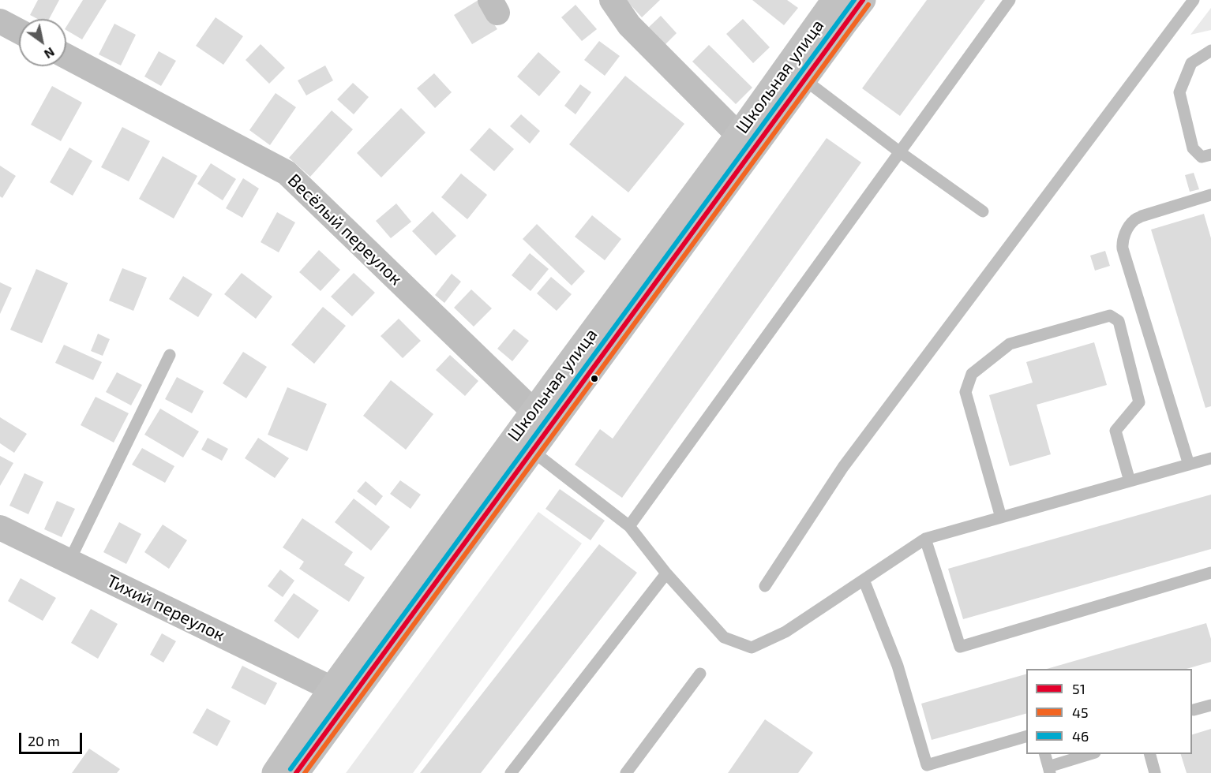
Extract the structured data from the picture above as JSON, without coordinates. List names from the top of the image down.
{
  "streets": {
    "main road": ["Школьная улица"],
    "street": ["Весёлый переулок", "Тихий переулок"]
  },
  "crossings": [
    ["Школьная улица", "Весёлый переулок"],
    ["Школьная улица", "Тихий переулок"]
  ],
  "lines": ["transit line 51", "transit line 46", "transit line 45"],
  "legend": ["51", "45", "46"],
  "scale_bar": "20 m",
  "north": "bottom right"
}
